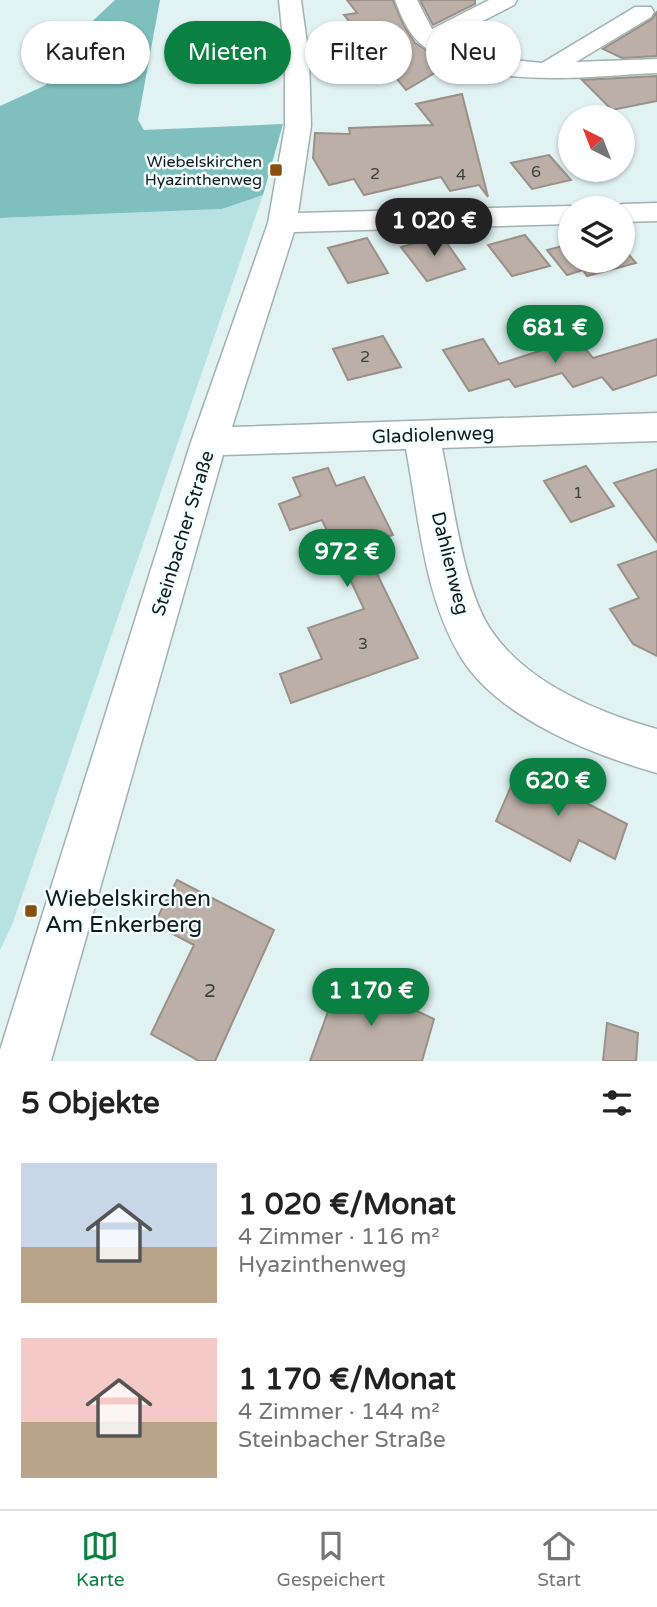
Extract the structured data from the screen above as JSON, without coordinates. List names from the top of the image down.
{
  "streets": {
    "street": ["Gladiolenweg", "Steinbacher Straße", "Dahlienweg"]
  },
  "crossings": [
    ["Gladiolenweg", "Steinbacher Straße"],
    ["Gladiolenweg", "Dahlienweg"]
  ],
  "places": {
    "transit": ["Wiebelskirchen Hyazinthenweg", "Wiebelskirchen Am Enkerberg"]
  },
  "house_numbers": [
    "6",
    "2",
    "4",
    "2",
    "1",
    "3",
    "2"
  ],
  "north": "top left",
  "page": {
    "chip": [
      "Kaufen",
      "Mieten",
      "Filter",
      "Neu"
    ],
    "price": [
      "1 020 €",
      "681 €",
      "972 €",
      "620 €",
      "1 170 €"
    ],
    "heading": "5 Objekte",
    "list": [
      {
        "name": "1 020 €/Monat",
        "note": "4 Zimmer · 116 m² · Hyazinthenweg"
      },
      {
        "name": "1 170 €/Monat",
        "note": "4 Zimmer · 144 m² · Steinbacher Straße"
      }
    ],
    "tabs": ["Karte", "Gespeichert", "Start"]
  }
}
